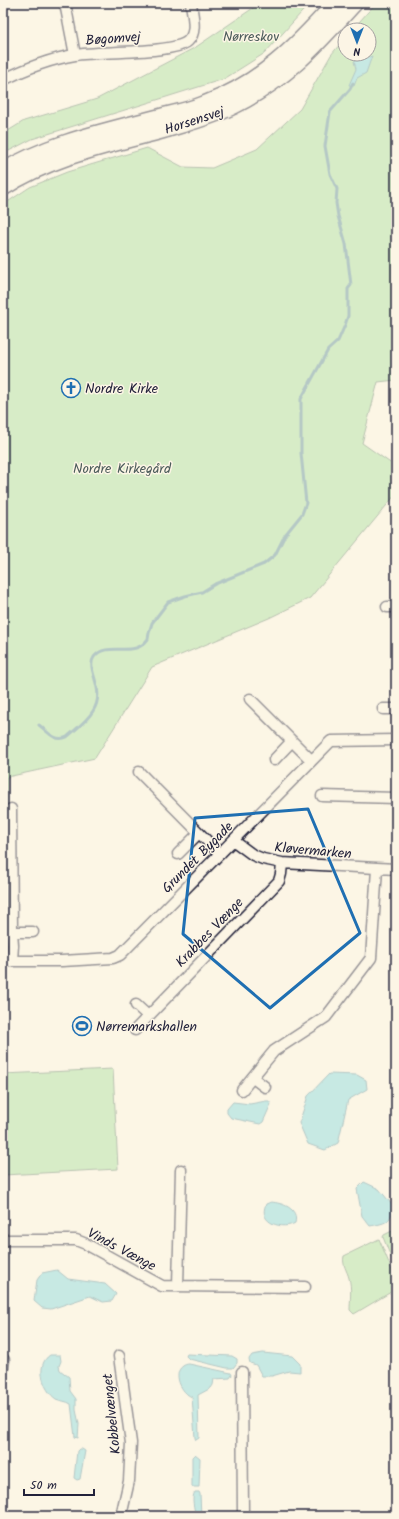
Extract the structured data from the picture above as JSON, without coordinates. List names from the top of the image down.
{
  "streets": {
    "main road": ["Horsensvej"],
    "street": [
      "Bøgomvej",
      "Kløvermarken",
      "Grundet Bygade",
      "Krabbes Vænge",
      "Vinds Vænge",
      "Kobbelvænget"
    ]
  },
  "crossings": [
    ["Kløvermarken", "Grundet Bygade"],
    ["Kløvermarken", "Krabbes Vænge"]
  ],
  "parks": ["Nørreskov", "Nordre Kirkegård"],
  "places": {
    "church": ["Nordre Kirke"],
    "sports": ["Nørremarkshallen"]
  },
  "scale_bar": "50 m",
  "north": "bottom"
}
